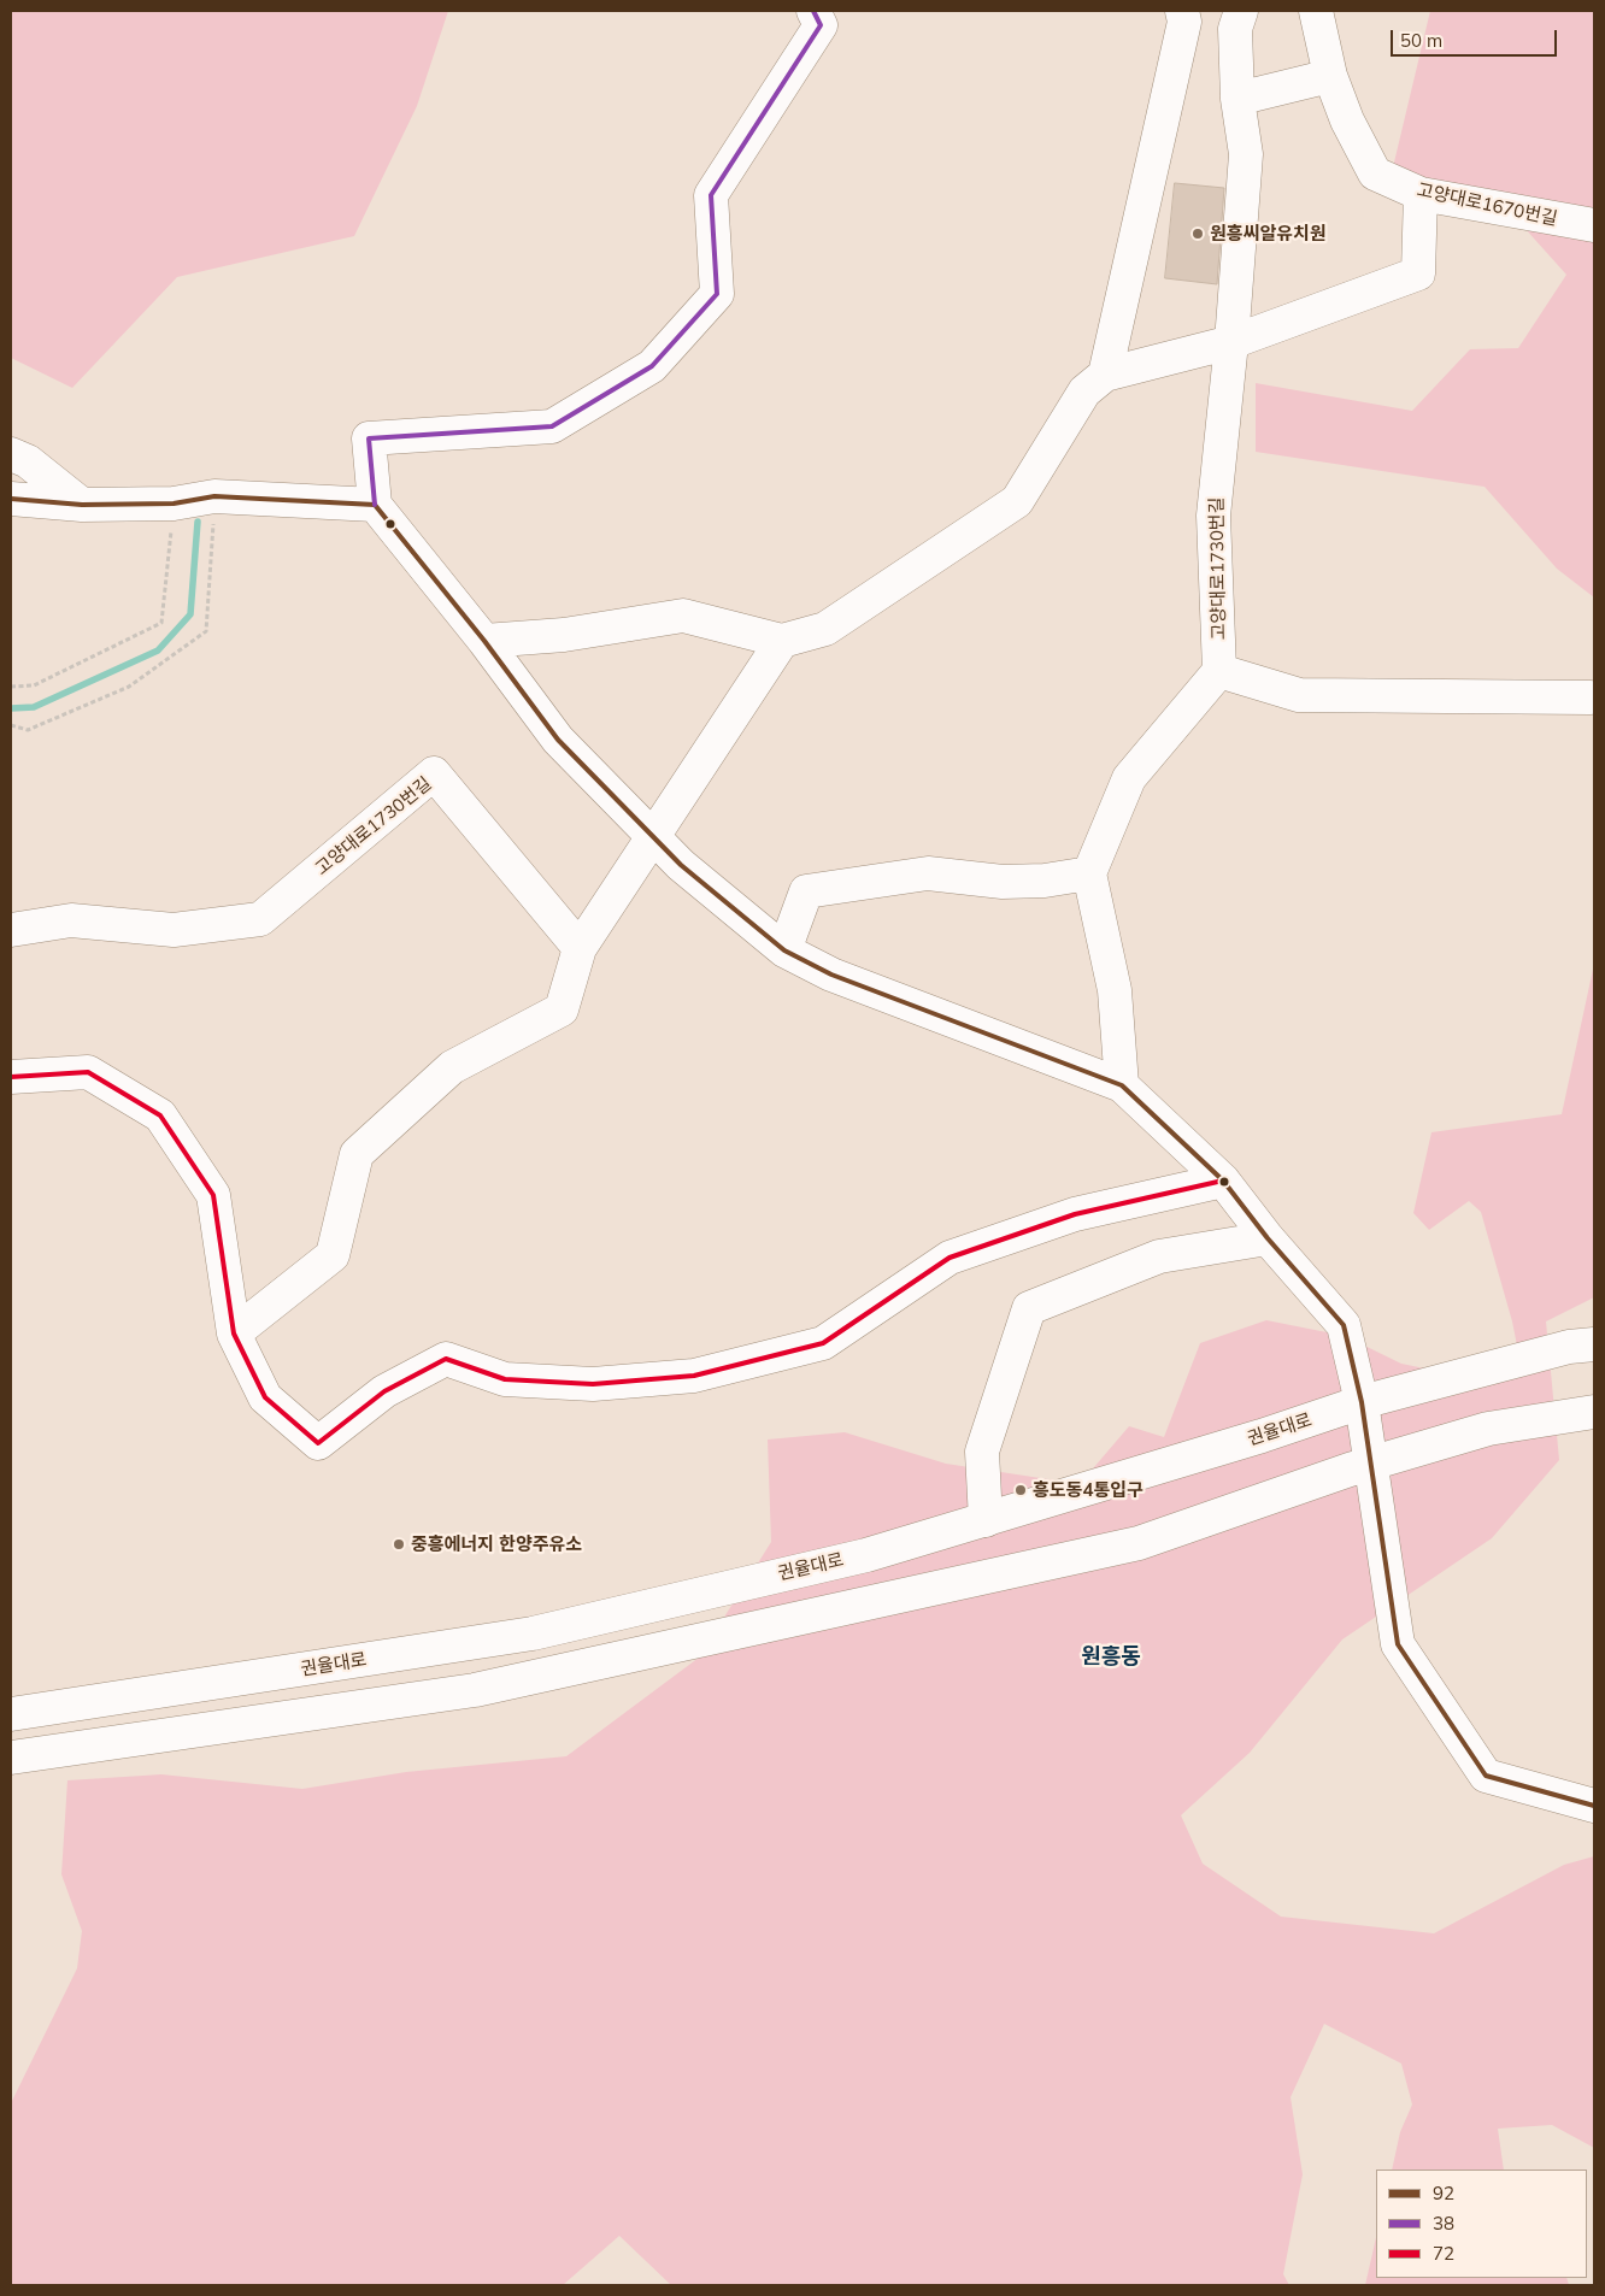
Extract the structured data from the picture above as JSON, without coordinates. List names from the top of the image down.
{
  "streets": {
    "street": ["고양대로1670번길", "고양대로1730번길", "권율대로"]
  },
  "districts": ["원흥동"],
  "places": ["원흥씨알유치원", "흥도동4통입구", "중흥에너지 한양주유소"],
  "lines": ["transit line 38", "transit line 92", "transit line 72"],
  "legend": ["92", "38", "72"],
  "scale_bar": "50 m"
}
